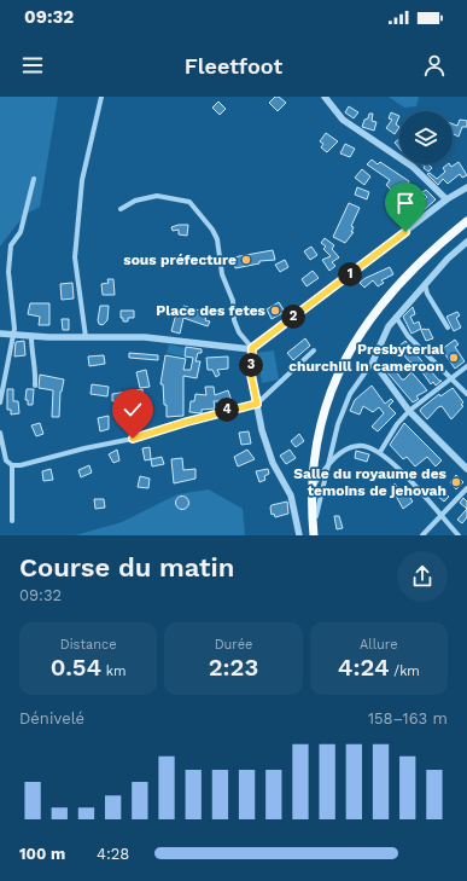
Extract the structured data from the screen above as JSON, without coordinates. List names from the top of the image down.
{
  "places": [
    "sous préfecture",
    "Place des fetes",
    "Presbyterial churchill in cameroon",
    "Salle du royaume des temoins de jehovah"
  ],
  "page": {
    "status": "09:32",
    "header": "Fleetfoot",
    "pins": [
      "1",
      "2",
      "3",
      "4"
    ],
    "heading": ["Course du matin", "09:32"],
    "stats": [
      ["Distance", "0.54 km"],
      ["Durée", "2:23"],
      ["Allure", "4:24 /km"]
    ],
    "chart": ["Dénivelé", "158–163 m"],
    "list": [
      {
        "name": "100 m",
        "note": "4:28"
      }
    ]
  }
}
